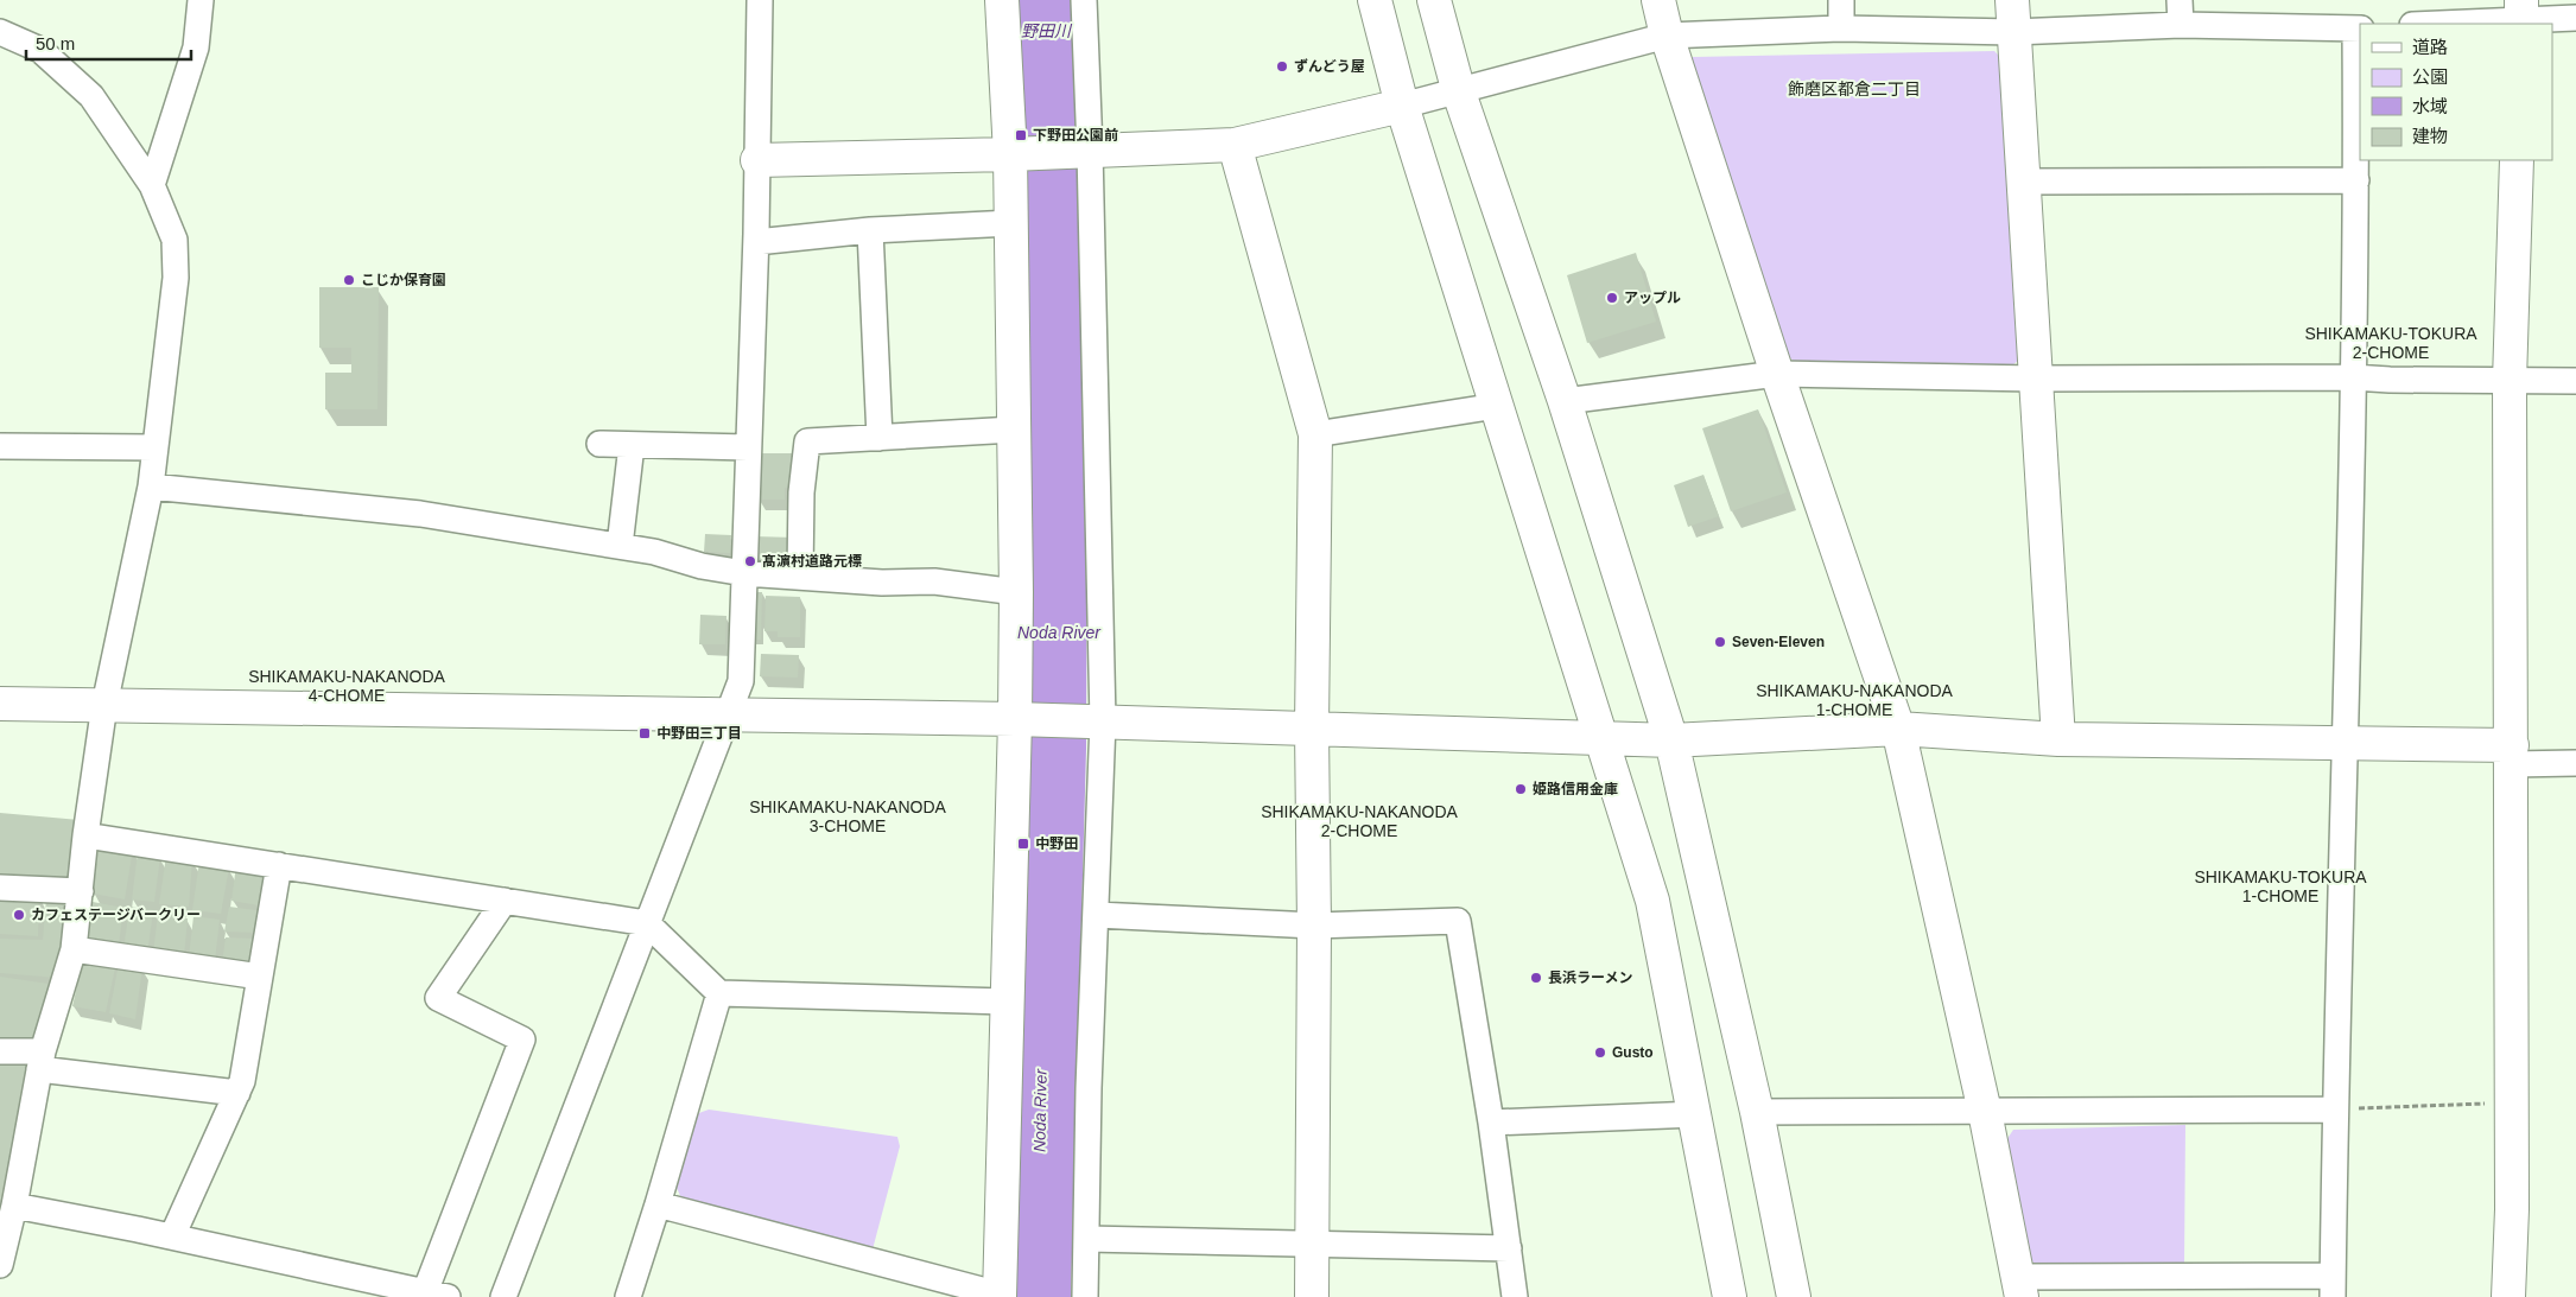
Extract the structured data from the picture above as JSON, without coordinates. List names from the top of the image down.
{
  "districts": [
    "飾磨区都倉二丁目",
    "SHIKAMAKU-TOKURA 2-CHOME",
    "SHIKAMAKU-NAKANODA 4-CHOME",
    "SHIKAMAKU-NAKANODA 1-CHOME",
    "SHIKAMAKU-NAKANODA 3-CHOME",
    "SHIKAMAKU-NAKANODA 2-CHOME",
    "SHIKAMAKU-TOKURA 1-CHOME"
  ],
  "water": ["野田川", "Noda River"],
  "places": {
    "other": [
      "ずんどう屋",
      "こじか保育園",
      "アップル",
      "髙濵村道路元標",
      "Seven-Eleven",
      "姫路信用金庫",
      "カフェステージバークリー",
      "長浜ラーメン",
      "Gusto"
    ],
    "transit": ["下野田公園前", "中野田三丁目", "中野田"]
  },
  "legend": [
    "道路",
    "公園",
    "水域",
    "建物"
  ],
  "scale_bar": "50 m"
}
